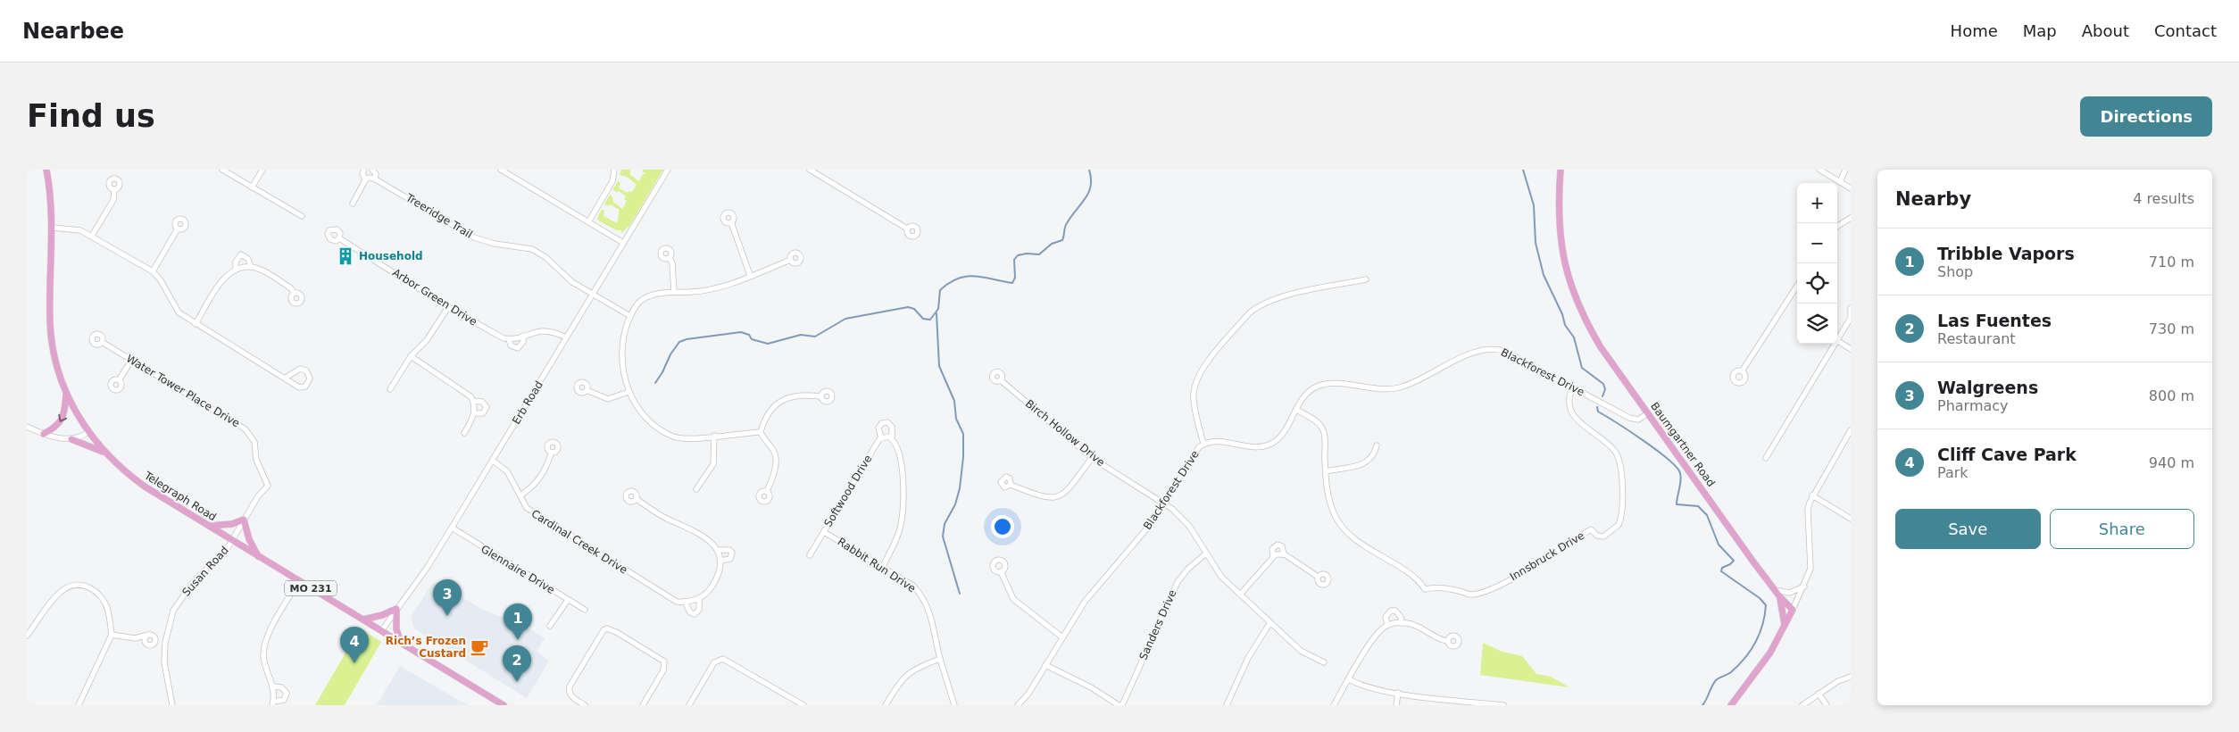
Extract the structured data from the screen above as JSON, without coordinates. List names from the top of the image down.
{
  "streets": {
    "main road": ["Baumgartner Road", "Telegraph Road", "MO 231"],
    "street": [
      "Treeridge Trail",
      "Arbor Green Drive",
      "Blackforest Drive",
      "Water Tower Place Drive",
      "Erb Road",
      "Birch Hollow Drive",
      "Softwood Drive",
      "Cardinal Creek Drive",
      "Innsbruck Drive",
      "Rabbit Run Drive",
      "Glennaire Drive",
      "Susan Road",
      "Sanders Drive"
    ]
  },
  "crossings": [
    ["Treeridge Trail", "Erb Road"],
    ["Arbor Green Drive", "Erb Road"],
    ["Blackforest Drive", "Birch Hollow Drive"],
    ["Blackforest Drive", "Baumgartner Road"],
    ["Blackforest Drive", "Innsbruck Drive"],
    ["Water Tower Place Drive", "Telegraph Road"],
    ["Water Tower Place Drive", "Susan Road"],
    ["Erb Road", "Telegraph Road"],
    ["Erb Road", "Cardinal Creek Drive"],
    ["Erb Road", "Glennaire Drive"],
    ["Birch Hollow Drive", "Sanders Drive"],
    ["Softwood Drive", "Rabbit Run Drive"],
    ["Telegraph Road", "Susan Road"]
  ],
  "places": {
    "building": ["Household"],
    "cafe": ["Rich’s Frozen Custard"]
  },
  "page": {
    "header": "Nearbee",
    "nav": [
      "Home",
      "Map",
      "About",
      "Contact"
    ],
    "buttons": [
      "Directions",
      ["Save", "Share"]
    ],
    "title": "Find us",
    "heading": ["Nearby", "4 results"],
    "map_buttons": ["+", "−"],
    "list": [
      {
        "mark": "1",
        "name": "Tribble Vapors",
        "note": "Shop",
        "value": "710 m"
      },
      {
        "mark": "2",
        "name": "Las Fuentes",
        "note": "Restaurant",
        "value": "730 m"
      },
      {
        "mark": "3",
        "name": "Walgreens",
        "note": "Pharmacy",
        "value": "800 m"
      },
      {
        "mark": "4",
        "name": "Cliff Cave Park",
        "note": "Park",
        "value": "940 m"
      }
    ],
    "pins": [
      "3",
      "1",
      "4",
      "2"
    ]
  }
}
